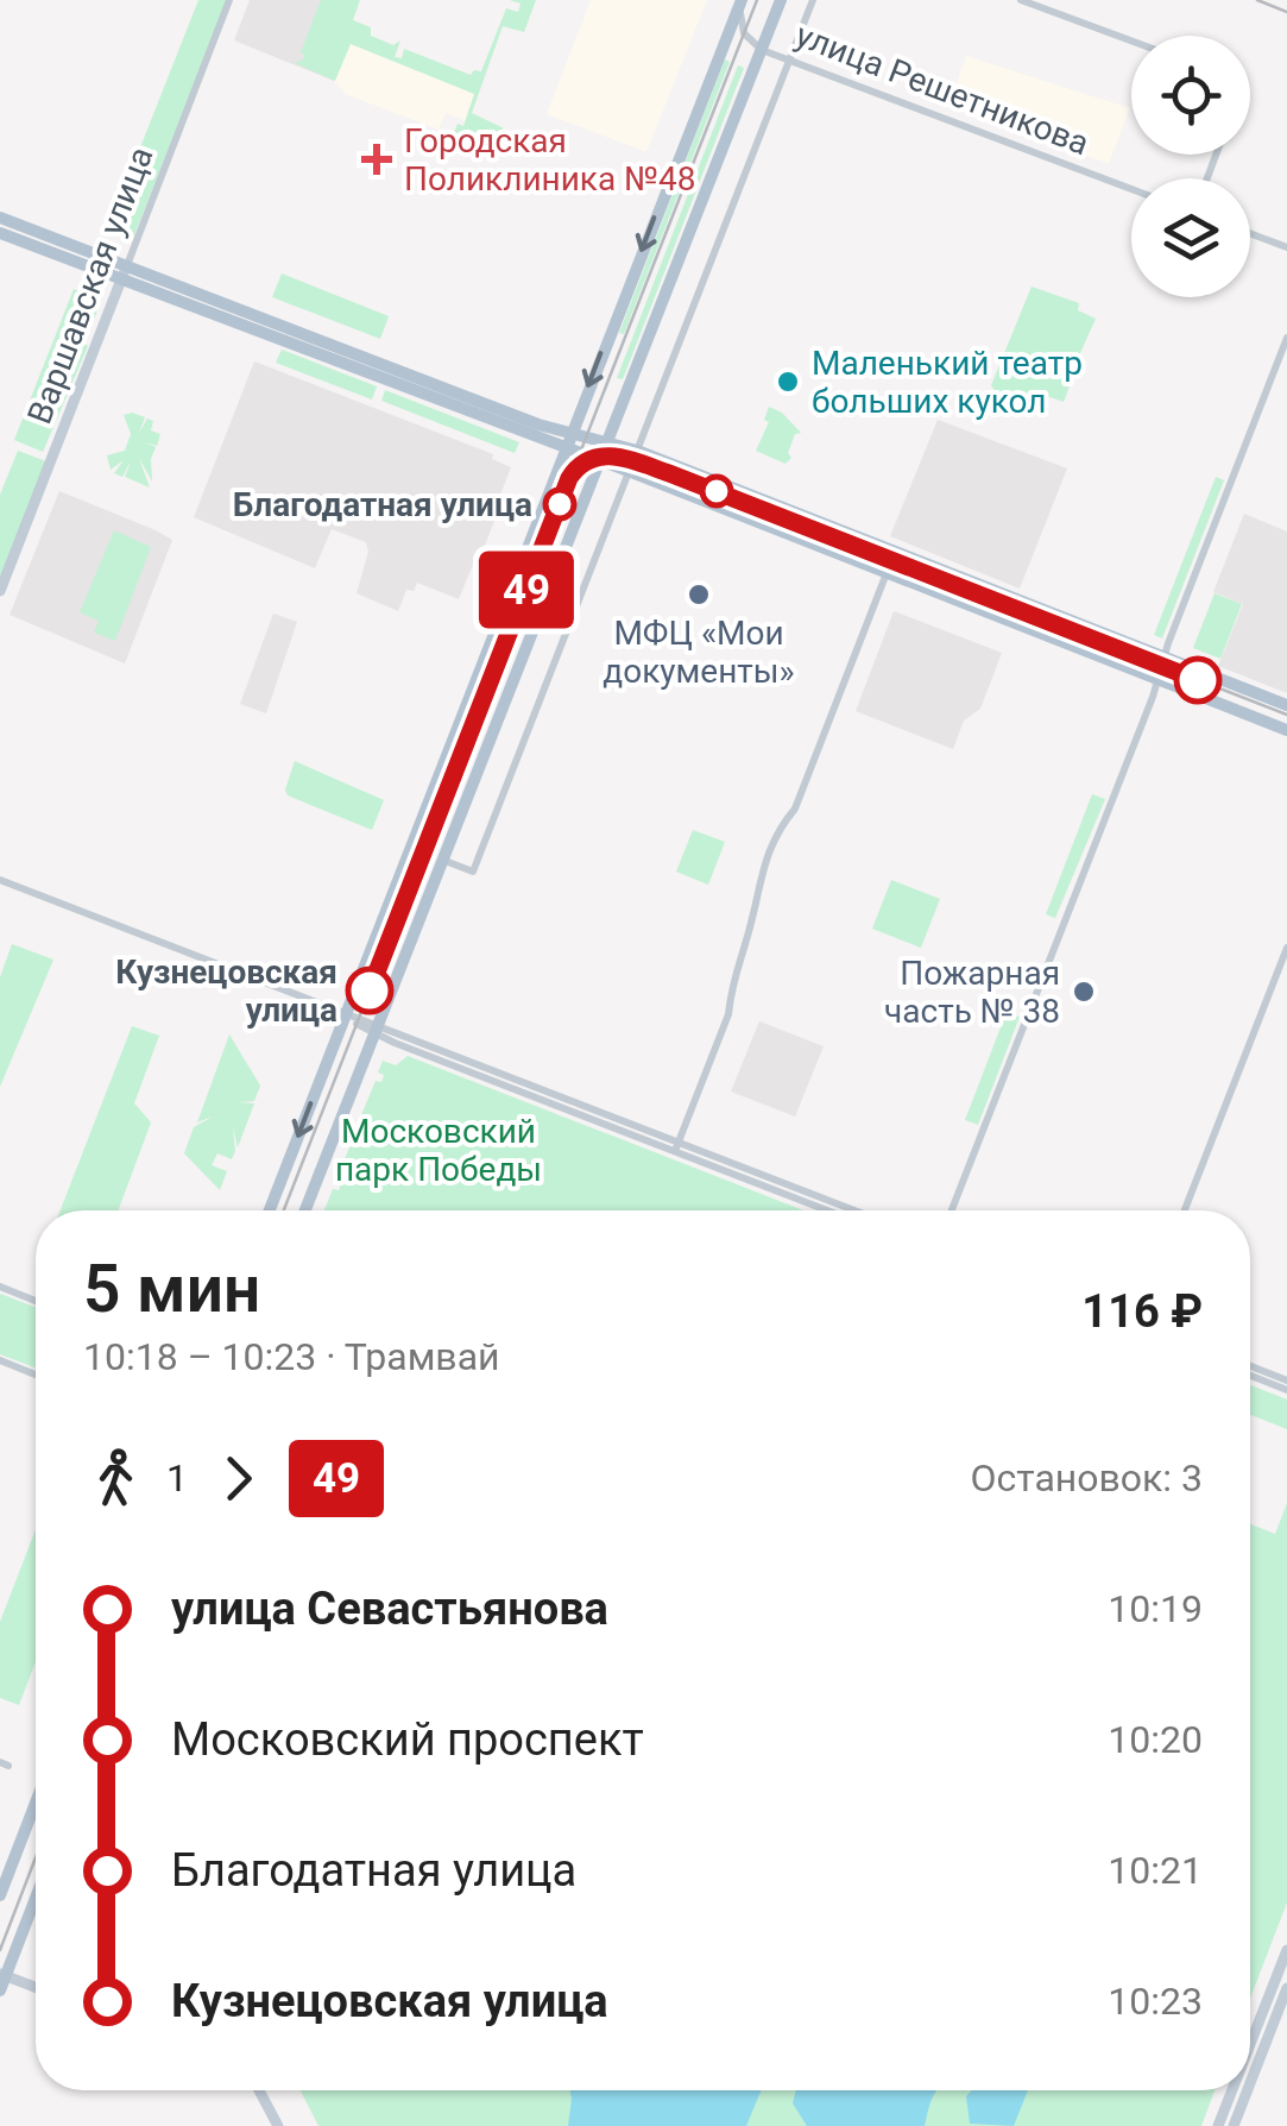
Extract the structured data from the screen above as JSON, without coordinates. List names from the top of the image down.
{
  "streets": {
    "street": ["улица Решетникова", "Варшавская улица"]
  },
  "parks": ["Московский парк Победы"],
  "places": {
    "health": ["Городская Поликлиника №48"],
    "other": [
      "Маленький театр больших кукол",
      "Благодатная улица",
      "МФЦ «Мои документы»",
      "Кузнецовская улица",
      "Пожарная часть № 38"
    ]
  },
  "lines": ["tram line 49"],
  "page": {
    "on_map": "49",
    "heading": ["5 мин", "10:18 – 10:23 · Трамвай", "116 ₽"],
    "legs": ["1", "49", "Остановок: 3"],
    "list": [
      {
        "name": "улица Севастьянова",
        "value": "10:19"
      },
      {
        "name": "Московский проспект",
        "value": "10:20"
      },
      {
        "name": "Благодатная улица",
        "value": "10:21"
      },
      {
        "name": "Кузнецовская улица",
        "value": "10:23"
      }
    ]
  }
}
